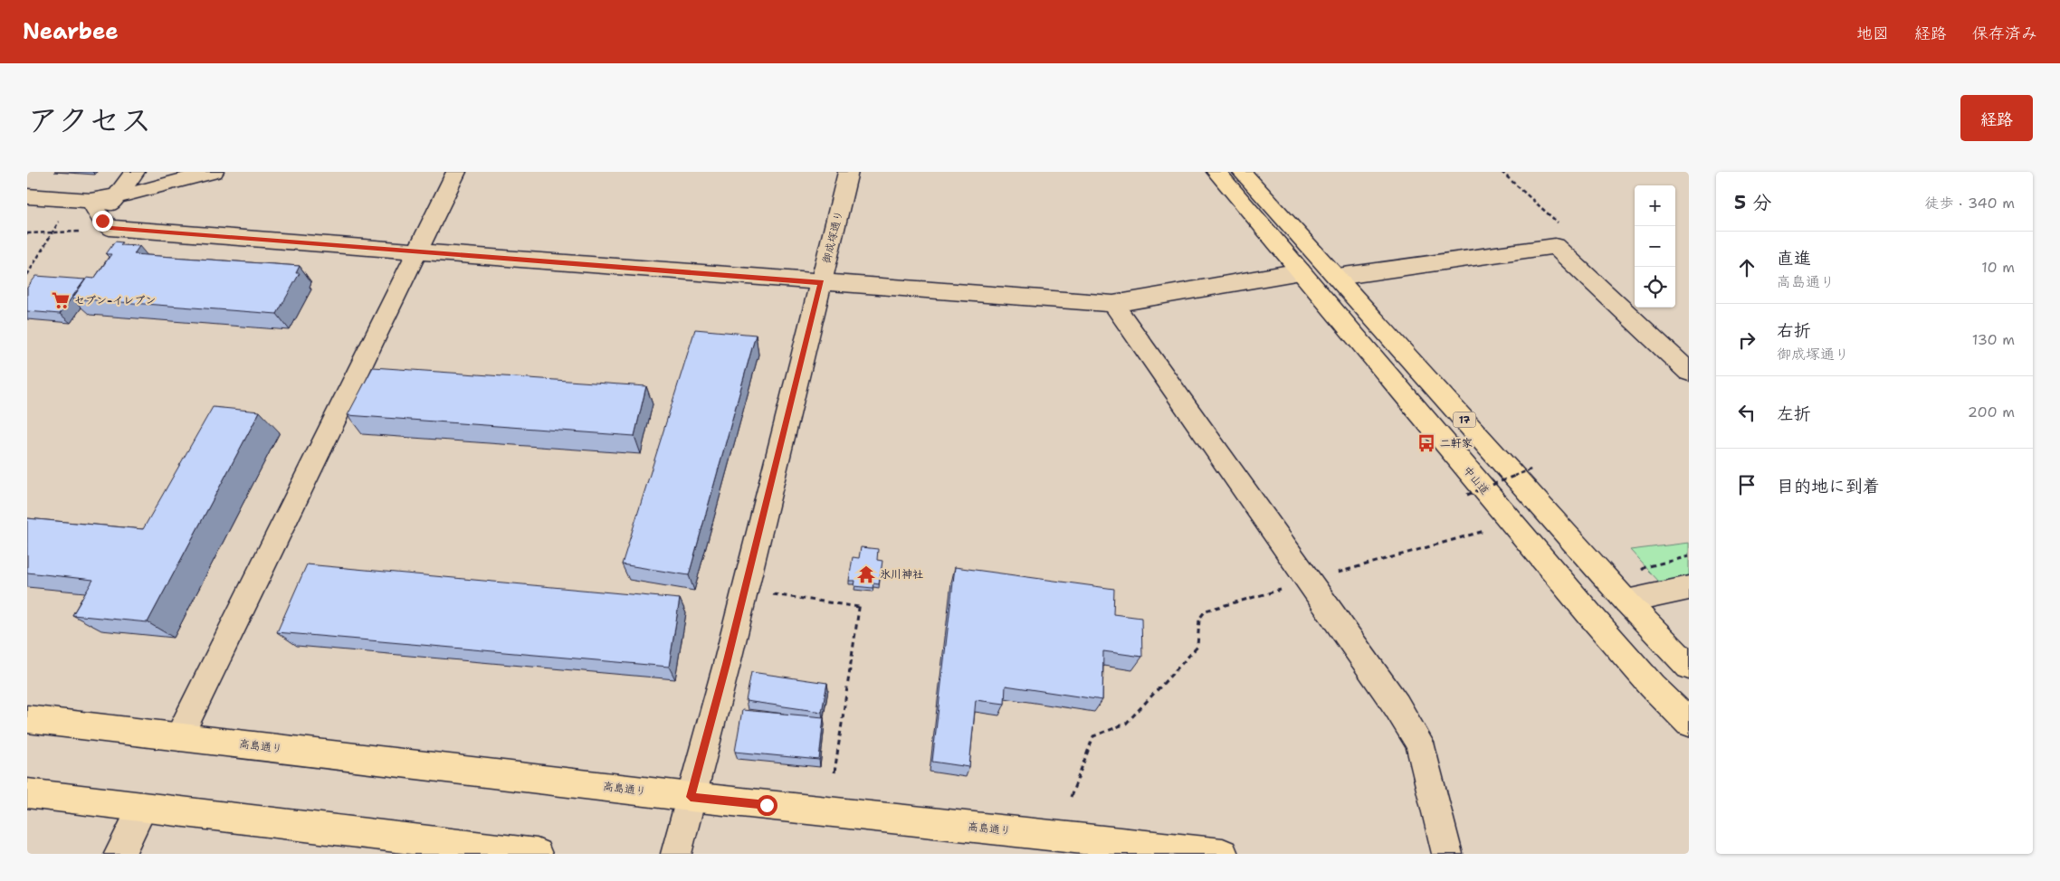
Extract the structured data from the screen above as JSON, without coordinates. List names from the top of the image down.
{
  "streets": {
    "main road": ["17", "中山道", "高島通り"],
    "street": ["御成塚通り"]
  },
  "crossings": [
    ["御成塚通り", "高島通り"]
  ],
  "places": {
    "supermarket": ["セブン-イレブン"],
    "bus stop": ["二軒家"],
    "temple": ["氷川神社"]
  },
  "page": {
    "header": "Nearbee",
    "nav": ["地図", "経路", "保存済み"],
    "title": "アクセス",
    "buttons": "経路",
    "heading": ["5 分", "徒歩 · 340 m"],
    "map_buttons": ["+", "−"],
    "list": [
      ["直進", "高島通り", "10 m"],
      ["右折", "御成塚通り", "130 m"],
      ["左折", "200 m"],
      "目的地に到着"
    ]
  }
}
